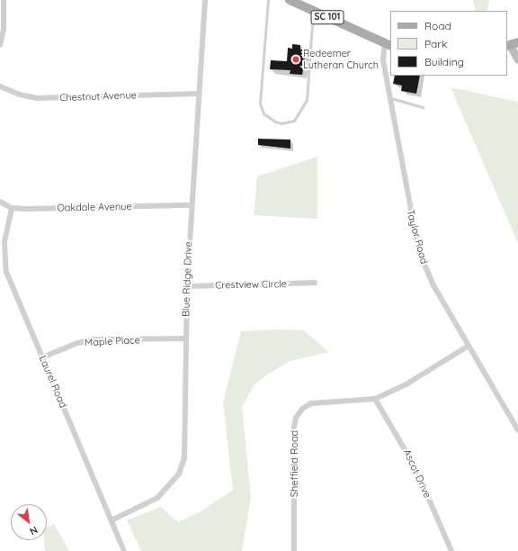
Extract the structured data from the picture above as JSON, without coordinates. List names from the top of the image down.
{
  "streets": {
    "main road": ["SC 101"],
    "street": [
      "Chestnut Avenue",
      "Oakdale Avenue",
      "Taylor Road",
      "Blue Ridge Drive",
      "Crestview Circle",
      "Maple Place",
      "Laurel Road",
      "Sheffield Road",
      "Ascot Drive"
    ]
  },
  "crossings": [
    ["SC 101", "Taylor Road"],
    ["Chestnut Avenue", "Blue Ridge Drive"],
    ["Oakdale Avenue", "Blue Ridge Drive"],
    ["Oakdale Avenue", "Laurel Road"],
    ["Taylor Road", "Sheffield Road"],
    ["Blue Ridge Drive", "Crestview Circle"],
    ["Blue Ridge Drive", "Maple Place"],
    ["Blue Ridge Drive", "Laurel Road"],
    ["Maple Place", "Laurel Road"],
    ["Sheffield Road", "Ascot Drive"]
  ],
  "places": ["Redeemer Lutheran Church"],
  "legend": ["Road", "Park", "Building"],
  "north": "bottom right"
}
